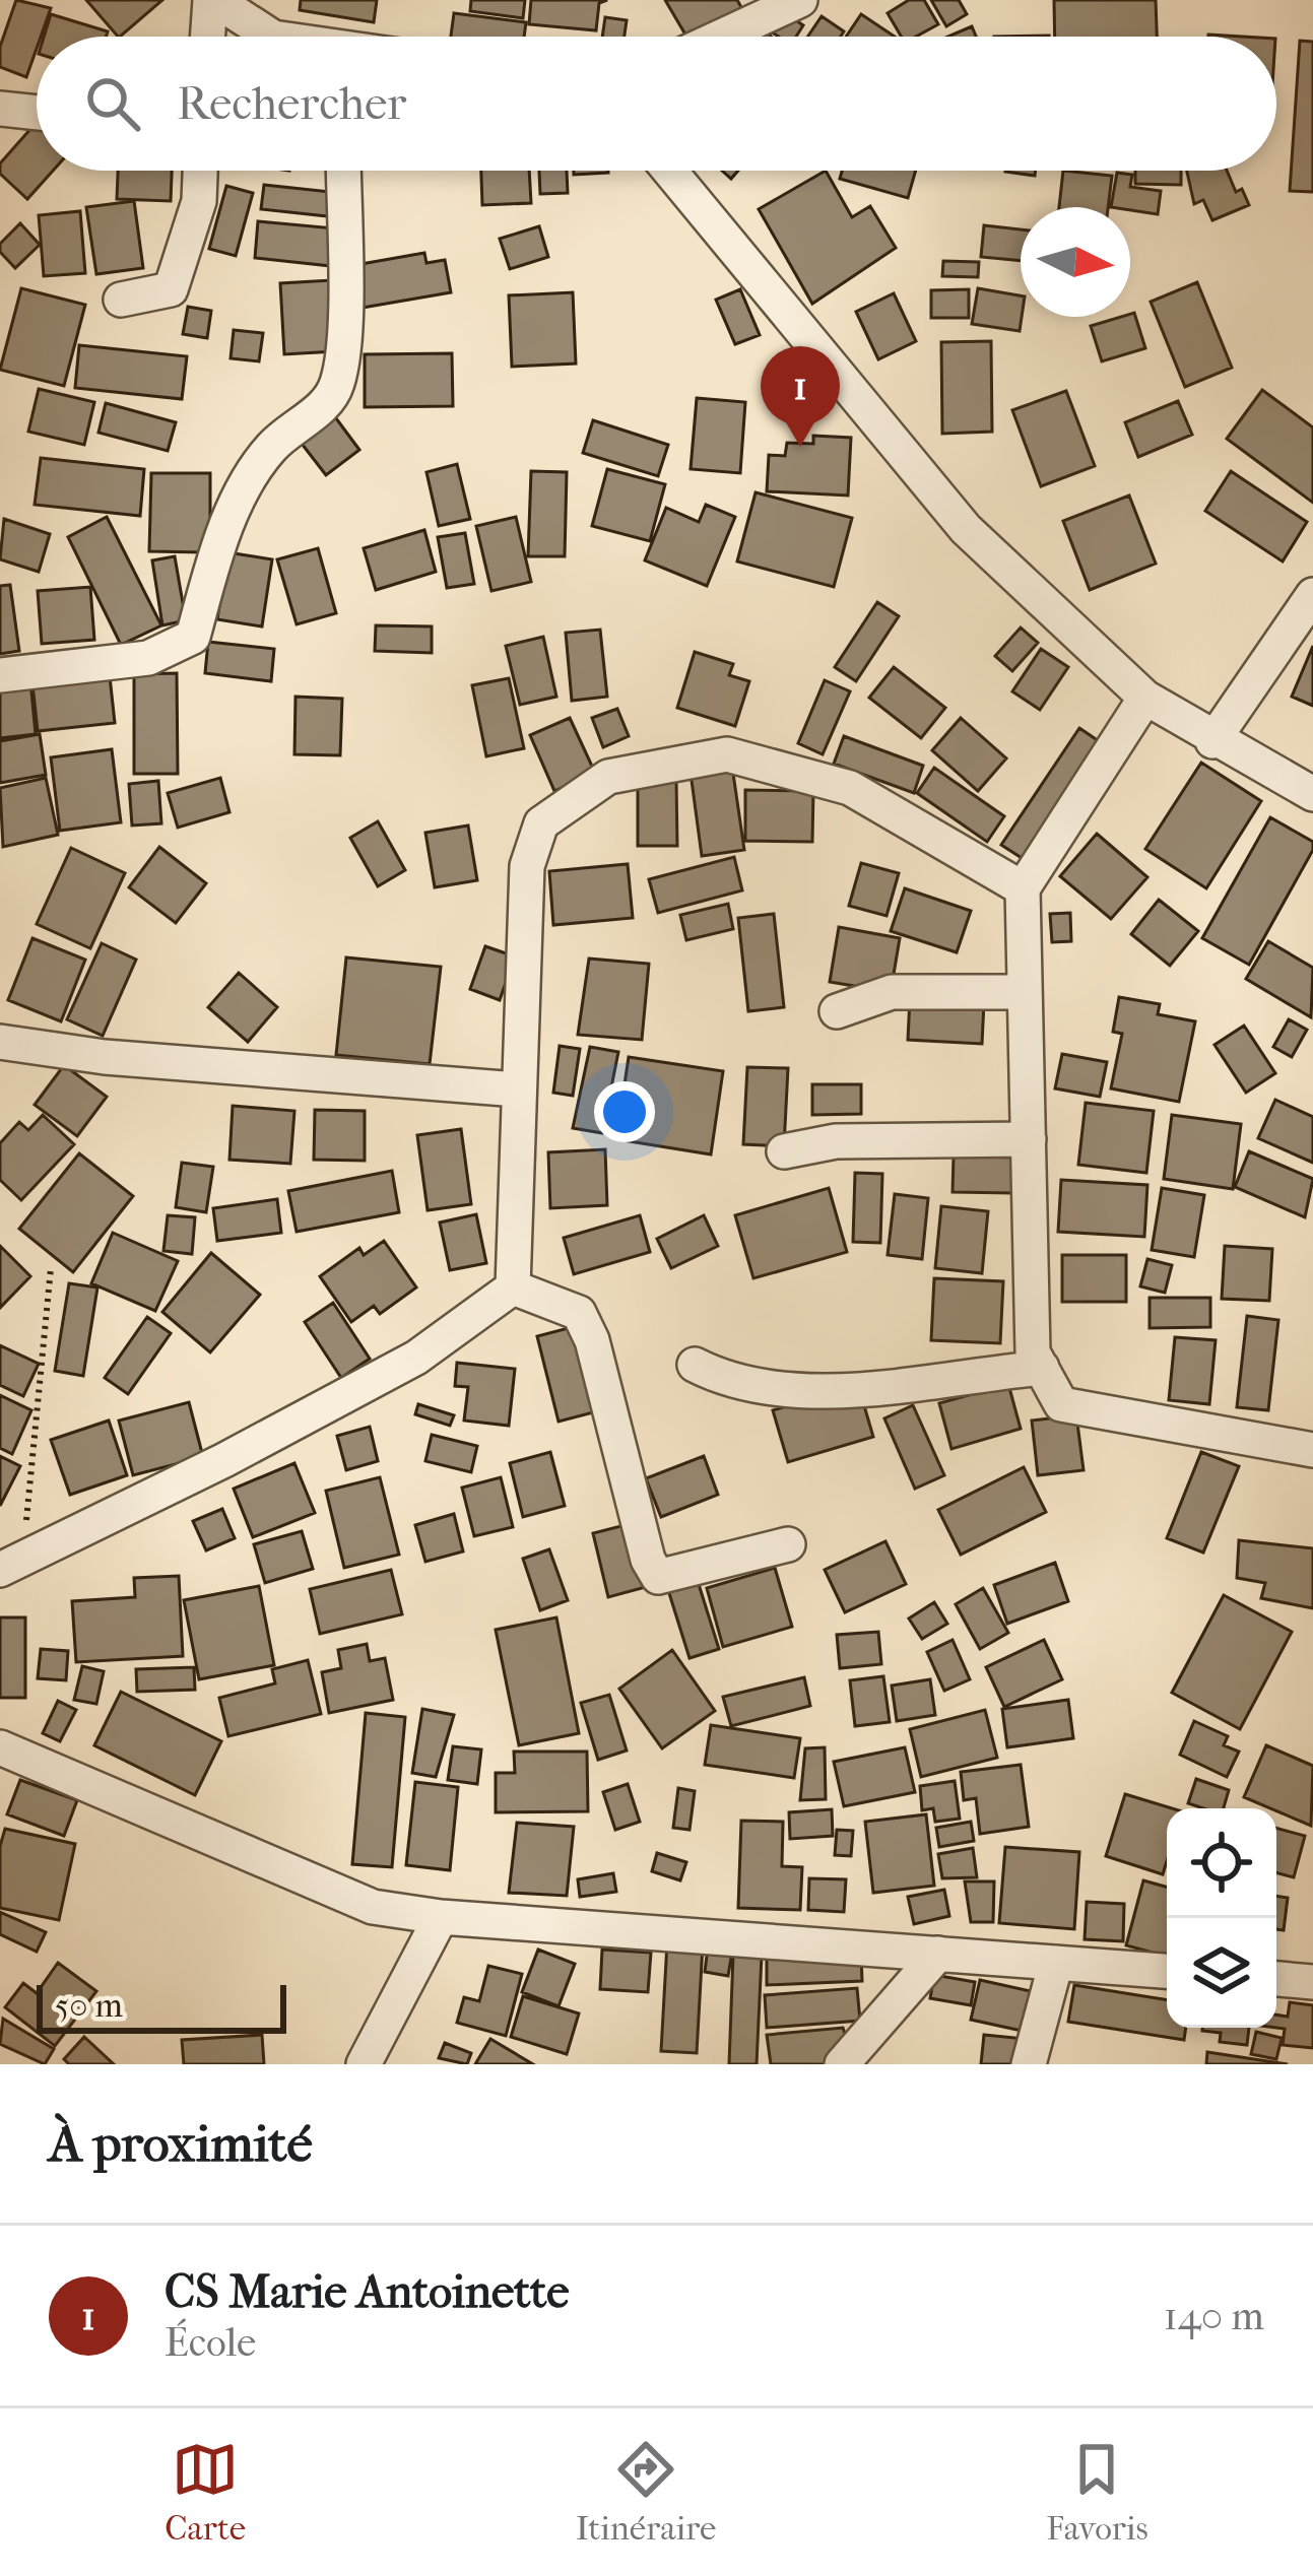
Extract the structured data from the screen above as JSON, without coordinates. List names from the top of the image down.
{
  "scale_bar": "50 m",
  "north": "right",
  "page": {
    "search": "Rechercher",
    "pins": "1",
    "scale": "50 m",
    "heading": "À proximité",
    "list": [
      {
        "mark": "1",
        "name": "CS Marie Antoinette",
        "note": "École",
        "value": "140 m"
      }
    ],
    "nav": ["Carte", "Itinéraire", "Favoris"]
  }
}
